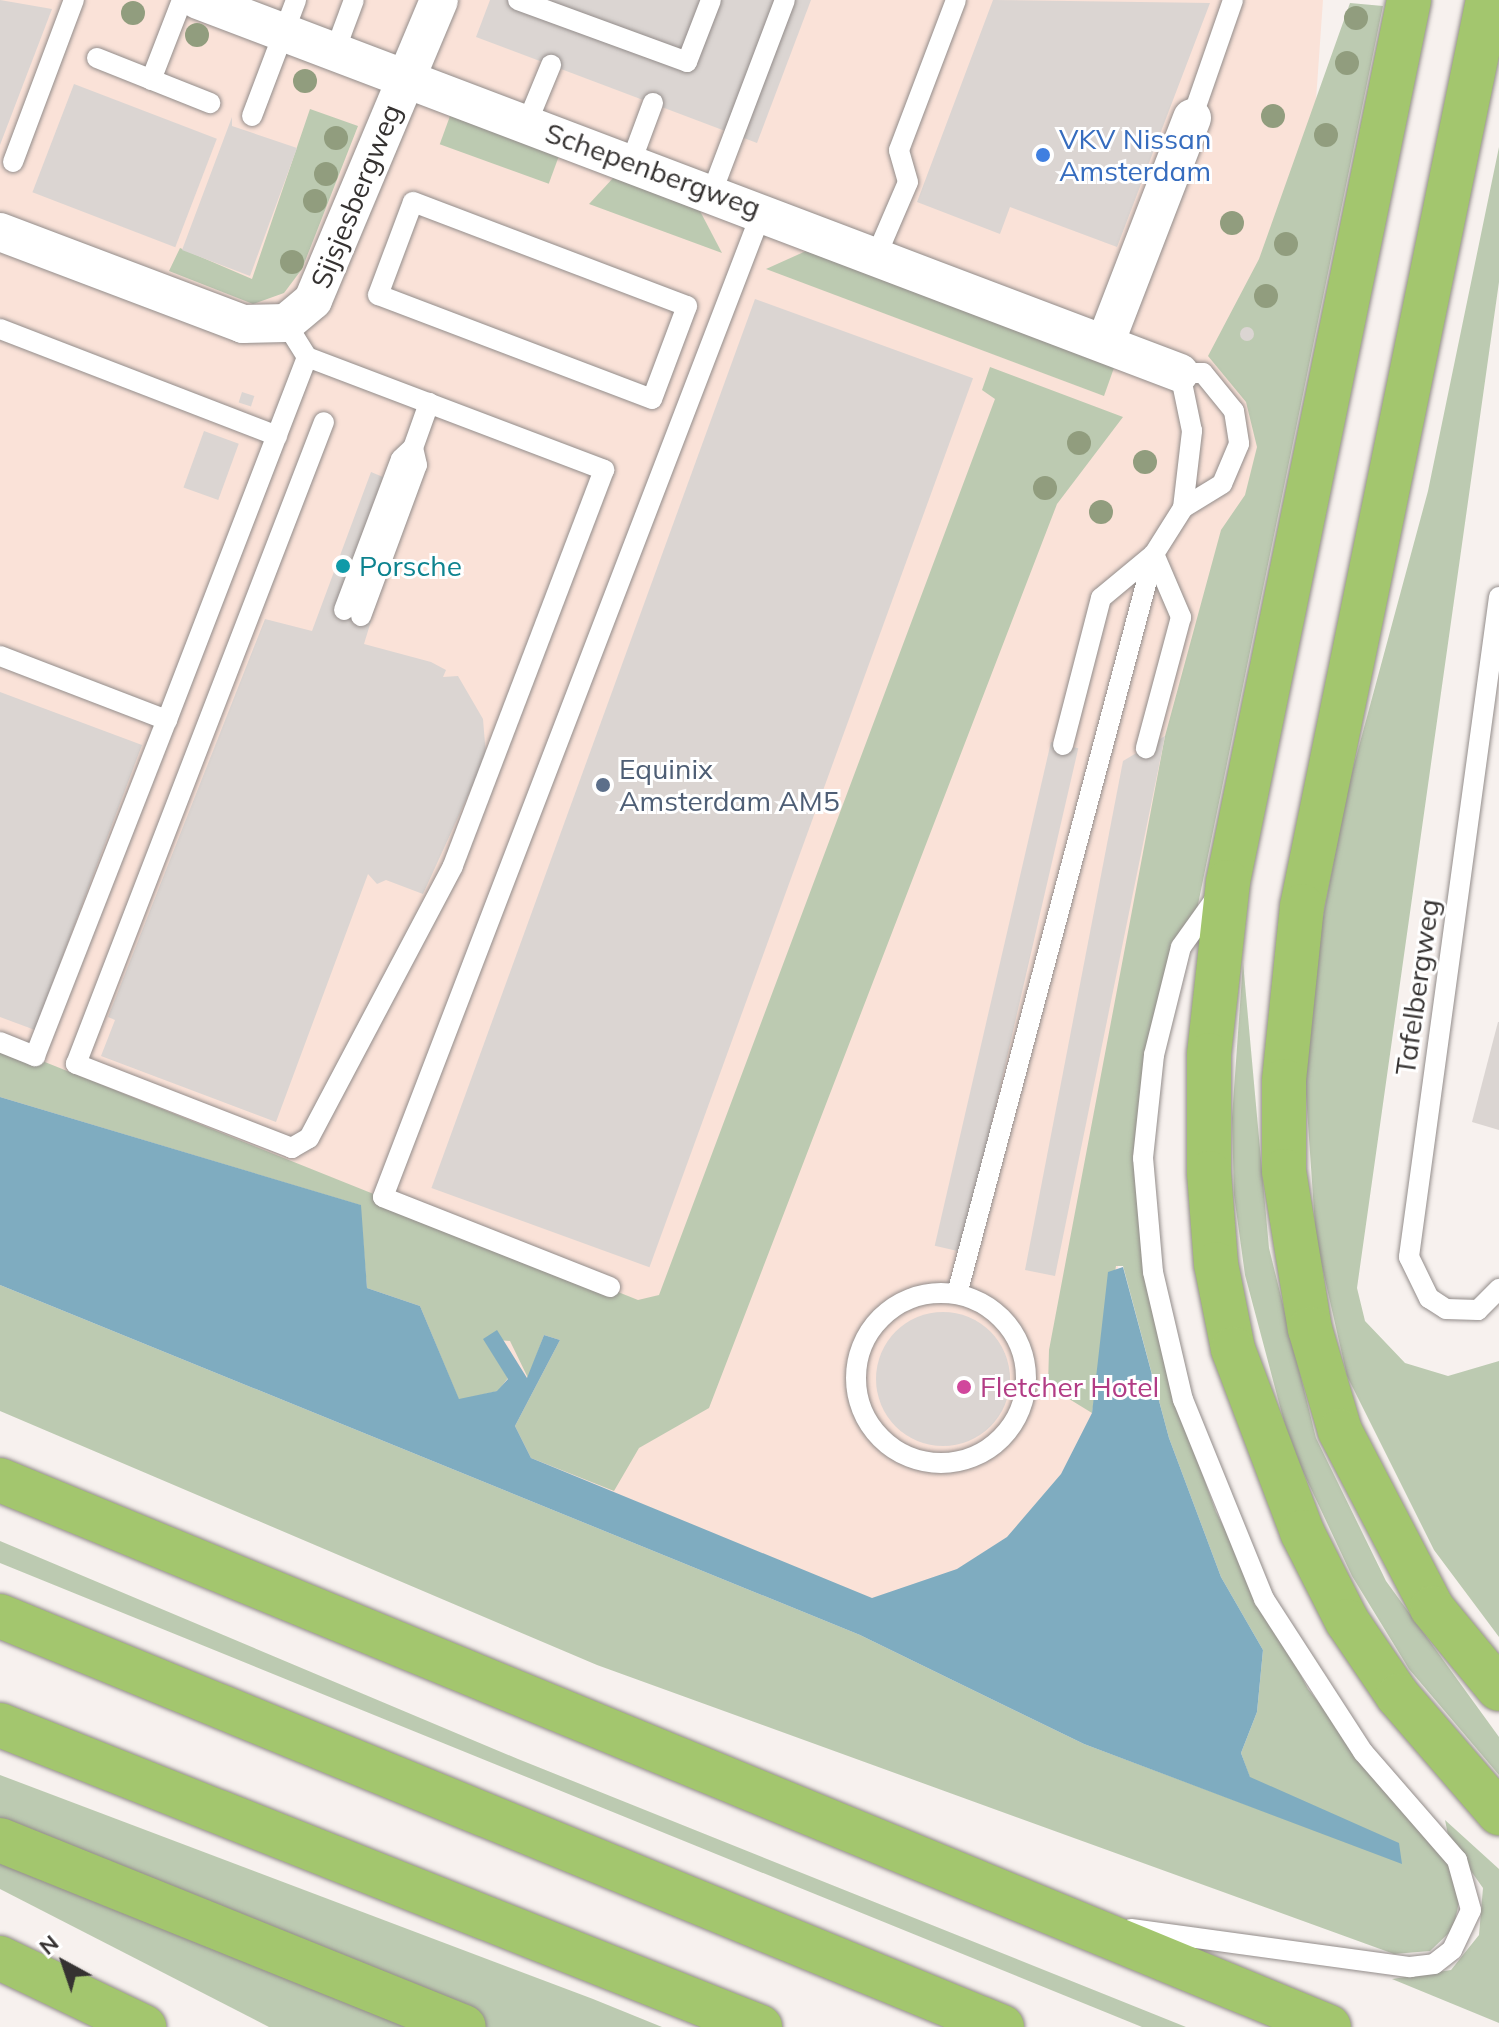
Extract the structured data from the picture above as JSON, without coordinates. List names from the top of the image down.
{
  "streets": {
    "street": ["Schepenbergweg", "Sijsjesbergweg"],
    "lane": ["Tafelbergweg"]
  },
  "crossings": [
    ["Schepenbergweg", "Sijsjesbergweg"]
  ],
  "places": [
    "VKV Nissan Amsterdam",
    "Porsche",
    "Equinix Amsterdam AM5",
    "Fletcher Hotel"
  ],
  "north": "top left"
}
